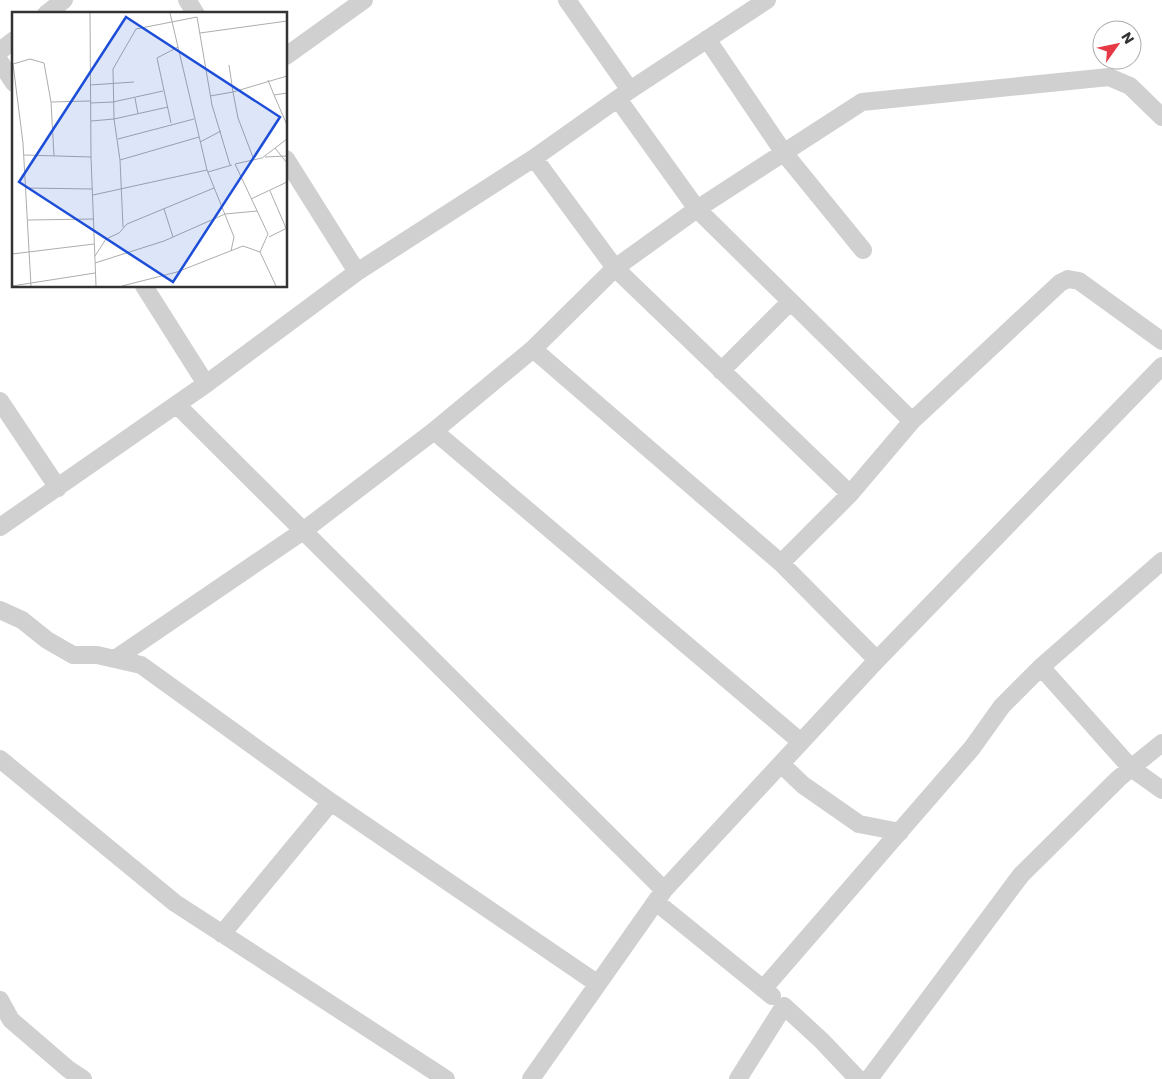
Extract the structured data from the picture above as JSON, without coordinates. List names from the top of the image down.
{
  "north": "top right"
}
